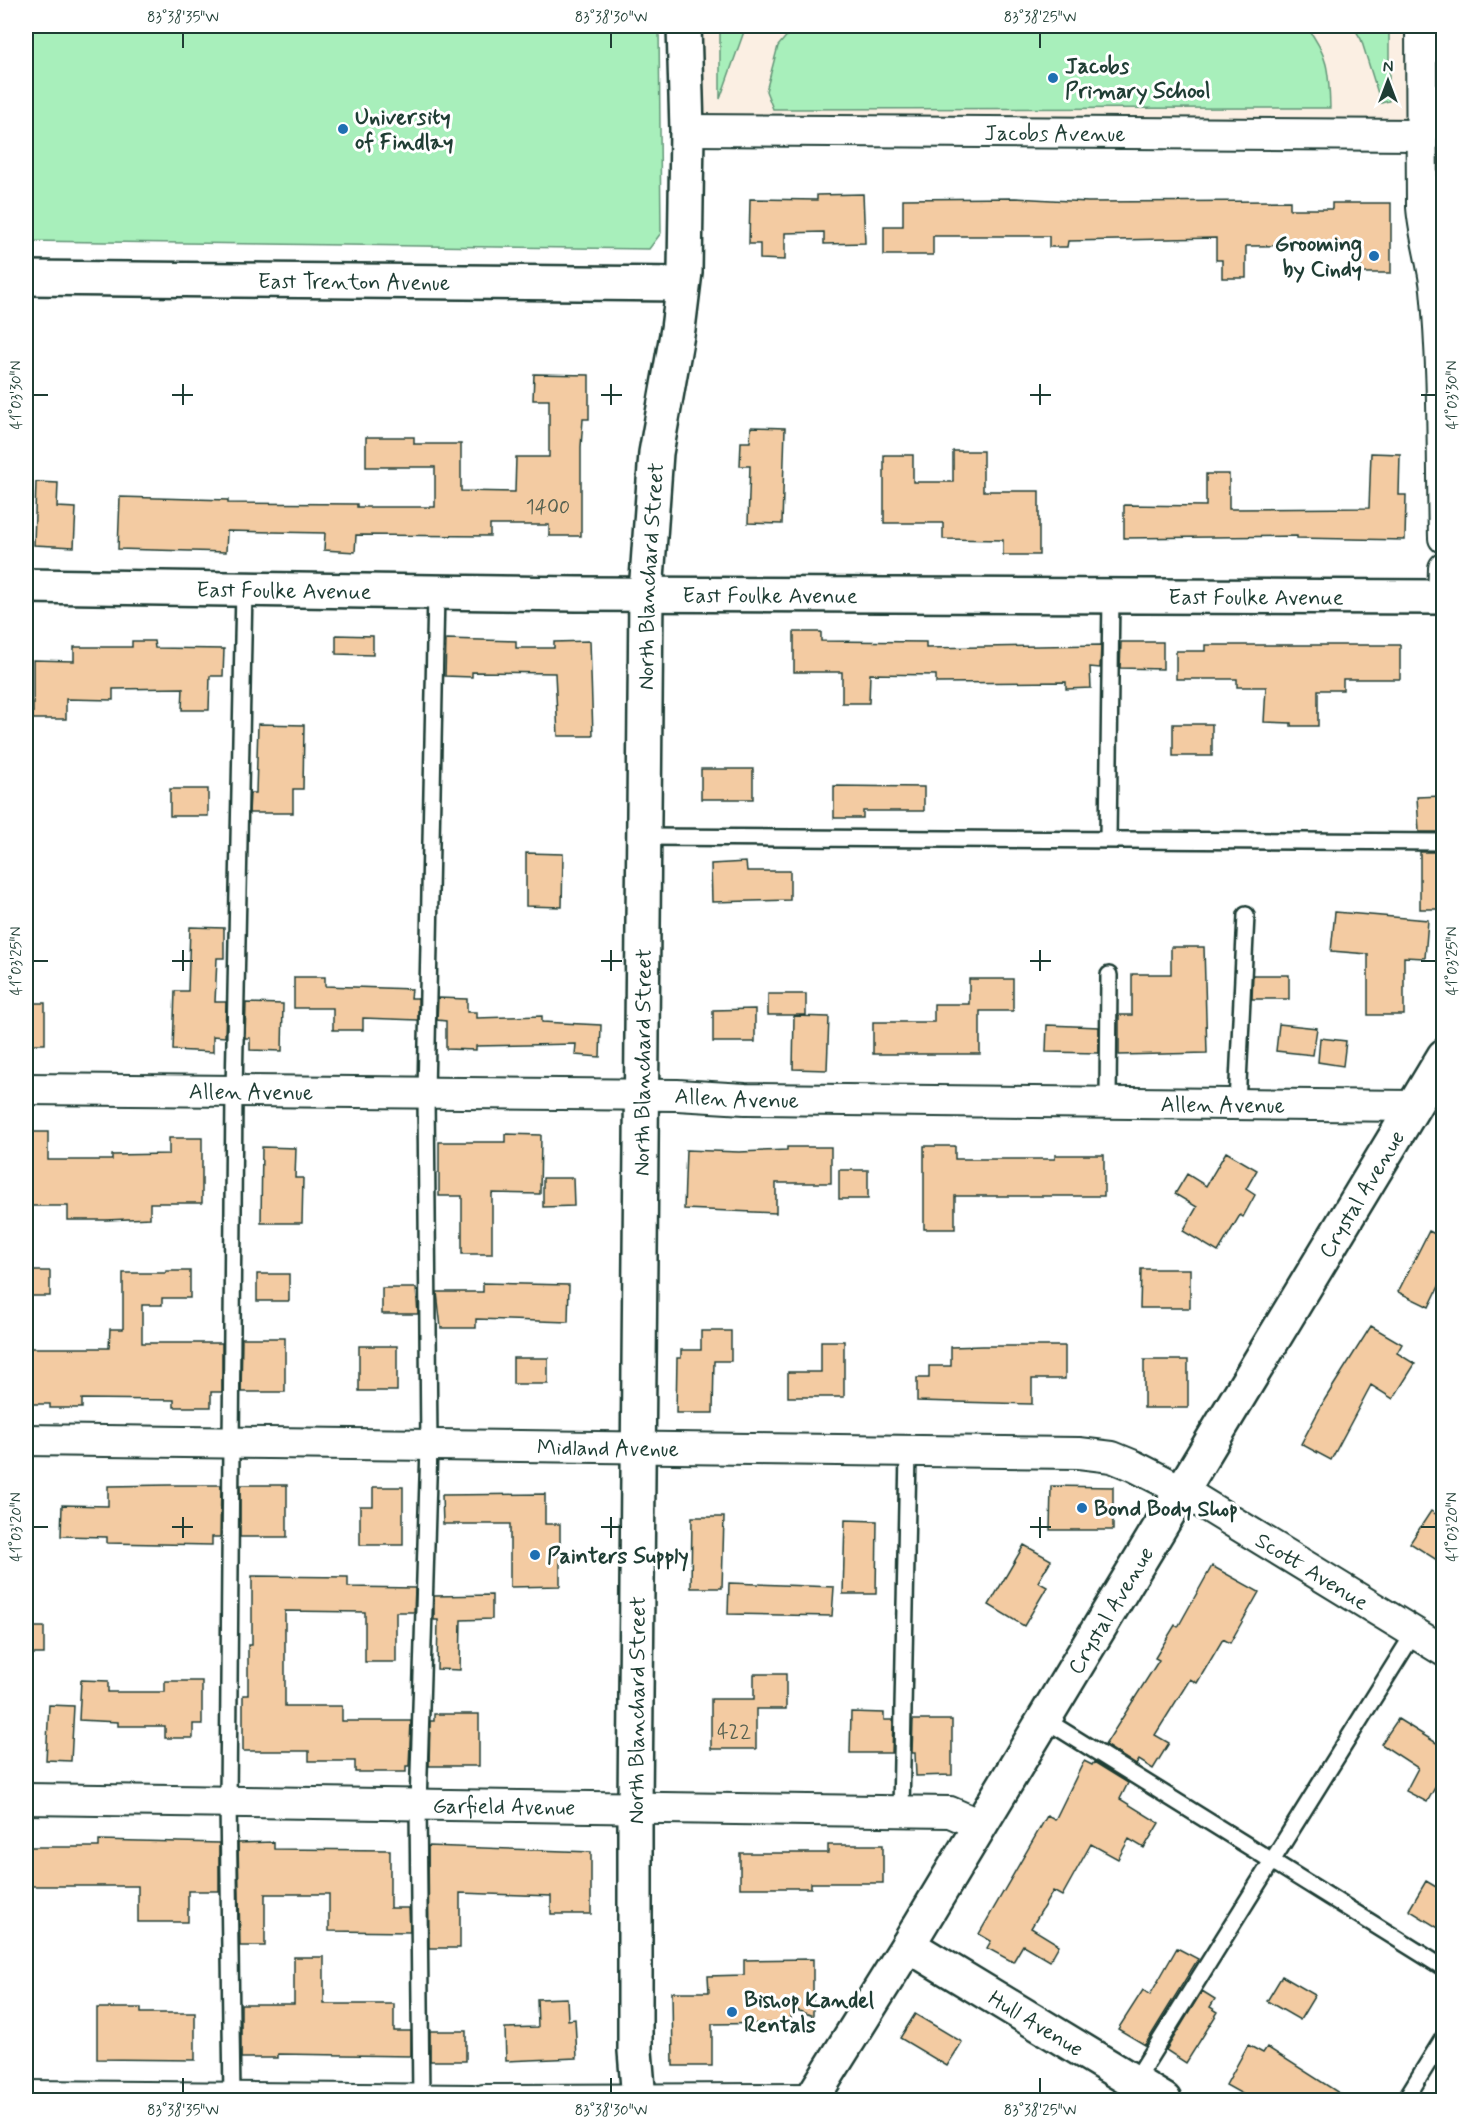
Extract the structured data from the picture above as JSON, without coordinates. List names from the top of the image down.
{
  "streets": {
    "street": [
      "Jacobs Avenue",
      "East Trenton Avenue",
      "North Blanchard Street",
      "East Foulke Avenue",
      "Allen Avenue",
      "Crystal Avenue",
      "Midland Avenue",
      "Scott Avenue",
      "Garfield Avenue",
      "Hull Avenue"
    ]
  },
  "crossings": [
    ["Jacobs Avenue", "North Blanchard Street"],
    ["East Trenton Avenue", "North Blanchard Street"],
    ["North Blanchard Street", "East Foulke Avenue"],
    ["North Blanchard Street", "Allen Avenue"],
    ["North Blanchard Street", "Midland Avenue"],
    ["North Blanchard Street", "Garfield Avenue"],
    ["Allen Avenue", "Crystal Avenue"],
    ["Crystal Avenue", "Midland Avenue"],
    ["Crystal Avenue", "Scott Avenue"],
    ["Crystal Avenue", "Garfield Avenue"],
    ["Crystal Avenue", "Hull Avenue"],
    ["Midland Avenue", "Scott Avenue"]
  ],
  "places": [
    "Jacobs Primary School",
    "University of Findlay",
    "Grooming by Cindy",
    "Bond Body Shop",
    "Painters Supply",
    "Bishop Kandel Rentals"
  ],
  "house_numbers": ["1400", "422"],
  "north": "top",
  "coordinates": [
    "83°38'35\"W",
    "83°38'30\"W",
    "83°38'25\"W",
    "41°03'30\"N",
    "41°03'25\"N",
    "41°03'20\"N"
  ]
}
